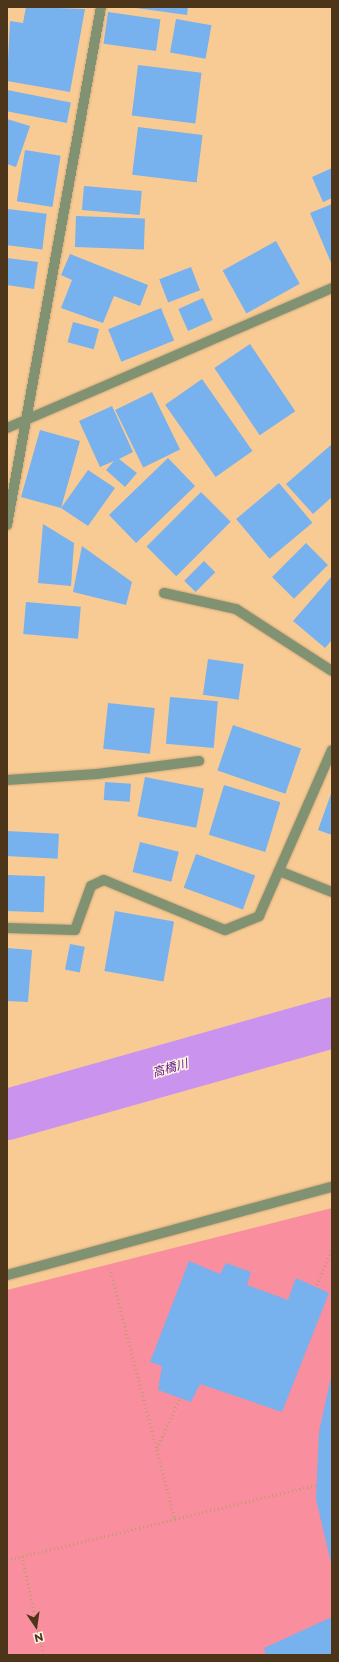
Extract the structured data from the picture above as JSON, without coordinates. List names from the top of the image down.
{
  "water": ["高橋川"],
  "north": "bottom"
}
